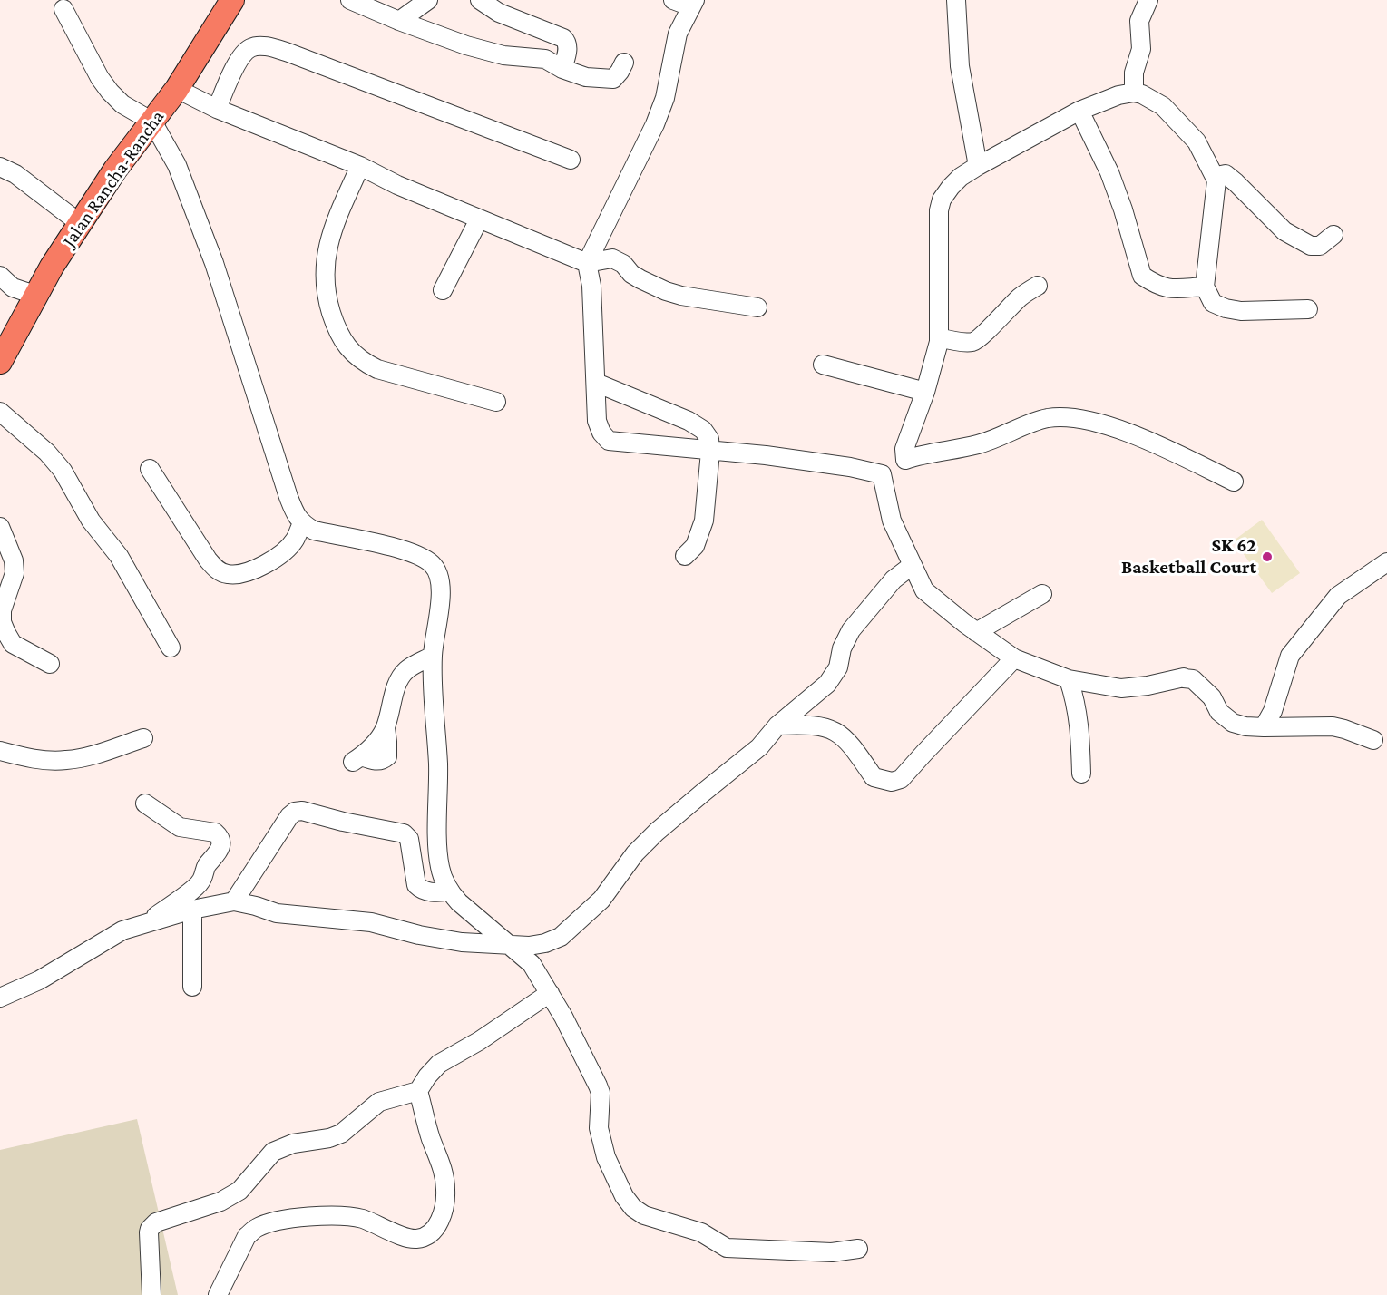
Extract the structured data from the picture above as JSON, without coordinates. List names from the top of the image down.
{
  "streets": {
    "main road": ["Jalan Rancha-Rancha"]
  },
  "places": ["SK 62 Basketball Court"]
}
